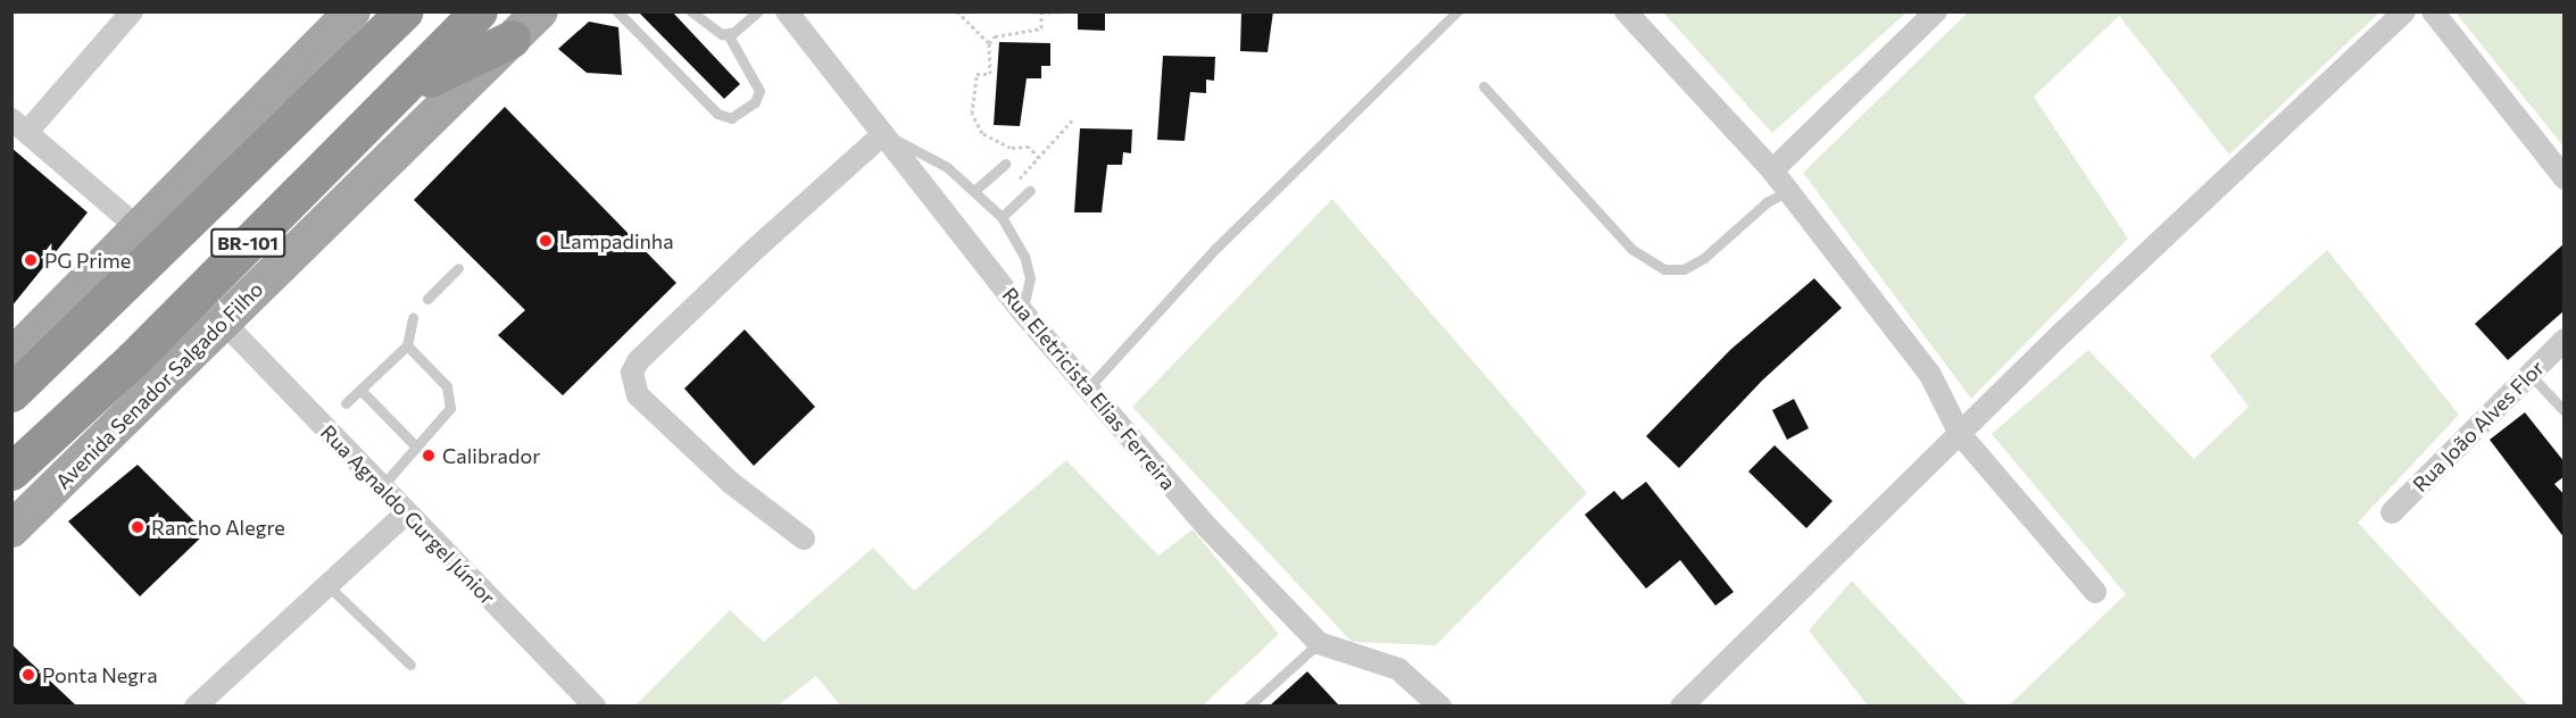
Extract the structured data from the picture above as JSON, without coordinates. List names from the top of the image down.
{
  "streets": {
    "highway": ["BR-101", "Avenida Senador Salgado Filho"],
    "street": ["Rua Eletricista Elias Ferreira", "Rua João Alves Flor", "Rua Agnaldo Gurgel Júnior"]
  },
  "crossings": [
    ["Avenida Senador Salgado Filho", "Rua Agnaldo Gurgel Júnior"]
  ],
  "places": [
    "Lampadinha",
    "PG Prime",
    "Calibrador",
    "Rancho Alegre",
    "Ponta Negra"
  ]
}
